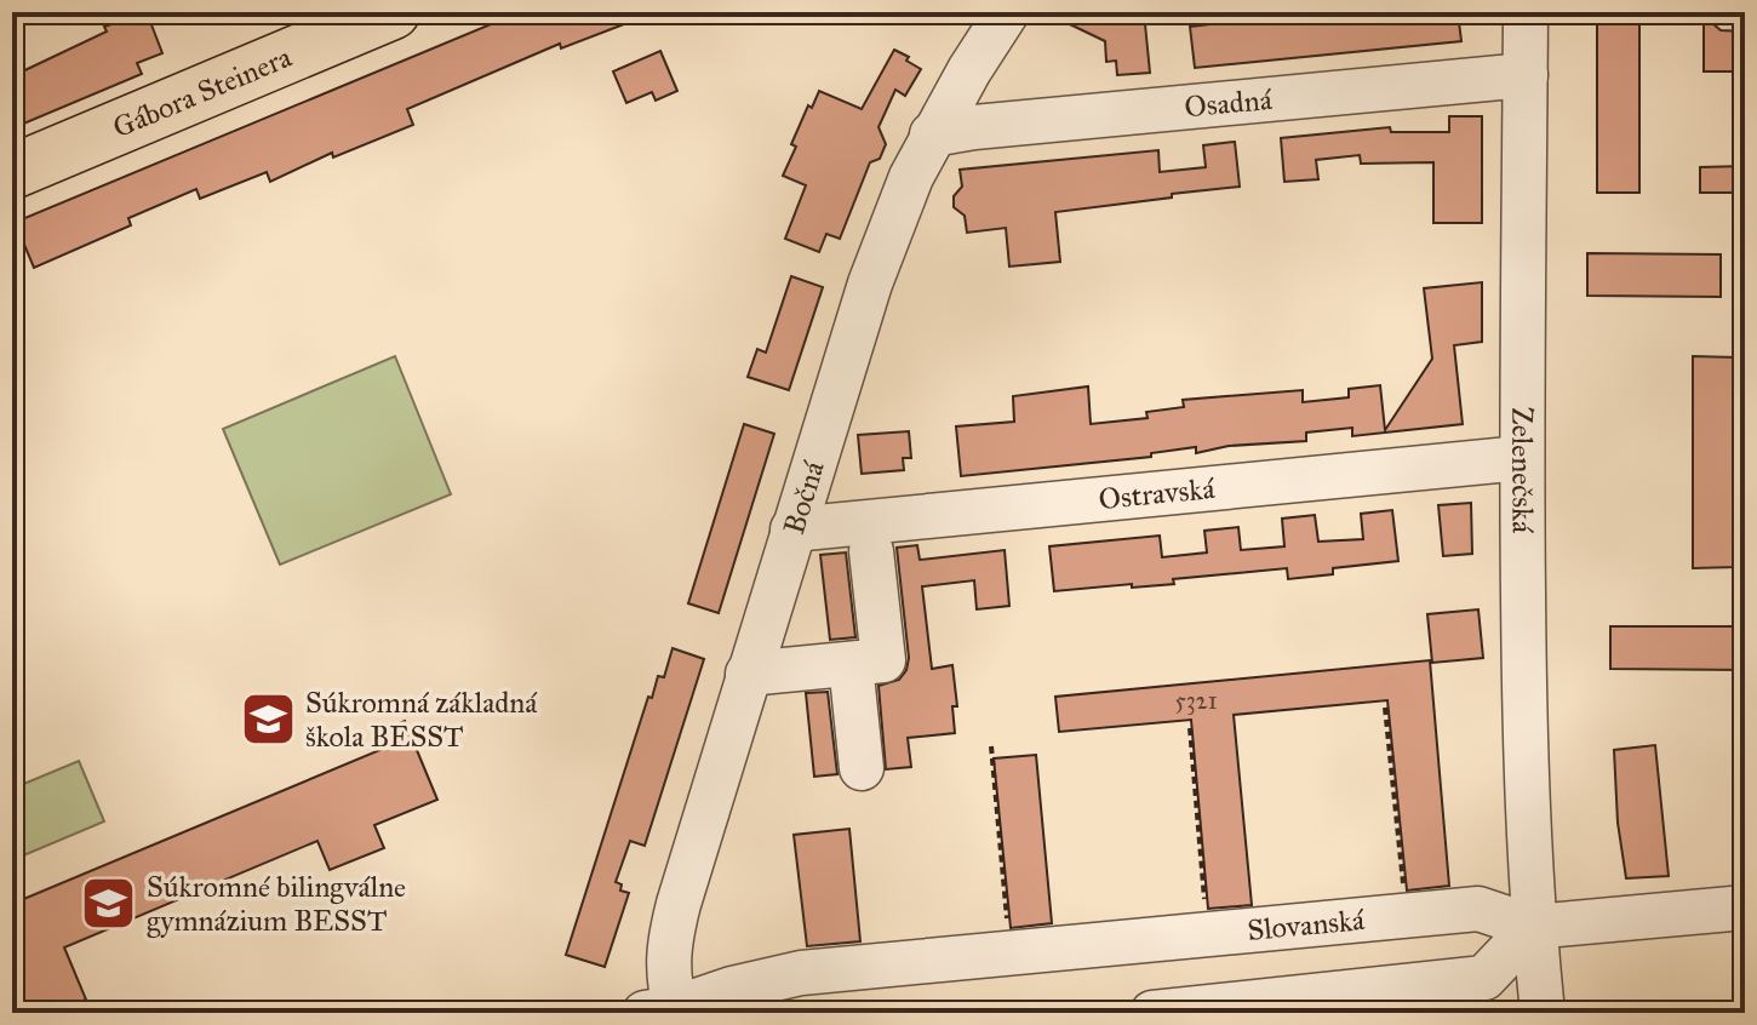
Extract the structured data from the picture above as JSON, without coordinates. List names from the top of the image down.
{
  "streets": {
    "main road": ["Gábora Steinera"],
    "street": [
      "Osadná",
      "Zelenečská",
      "Ostravská",
      "Bočná",
      "Slovanská"
    ]
  },
  "crossings": [
    ["Osadná", "Zelenečská"],
    ["Osadná", "Bočná"],
    ["Zelenečská", "Ostravská"],
    ["Zelenečská", "Slovanská"],
    ["Ostravská", "Bočná"],
    ["Bočná", "Slovanská"]
  ],
  "places": {
    "school or university": ["Súkromná základná škola BESST", "Súkromné bilingválne gymnázium BESST"]
  },
  "house_numbers": ["5321"]
}
